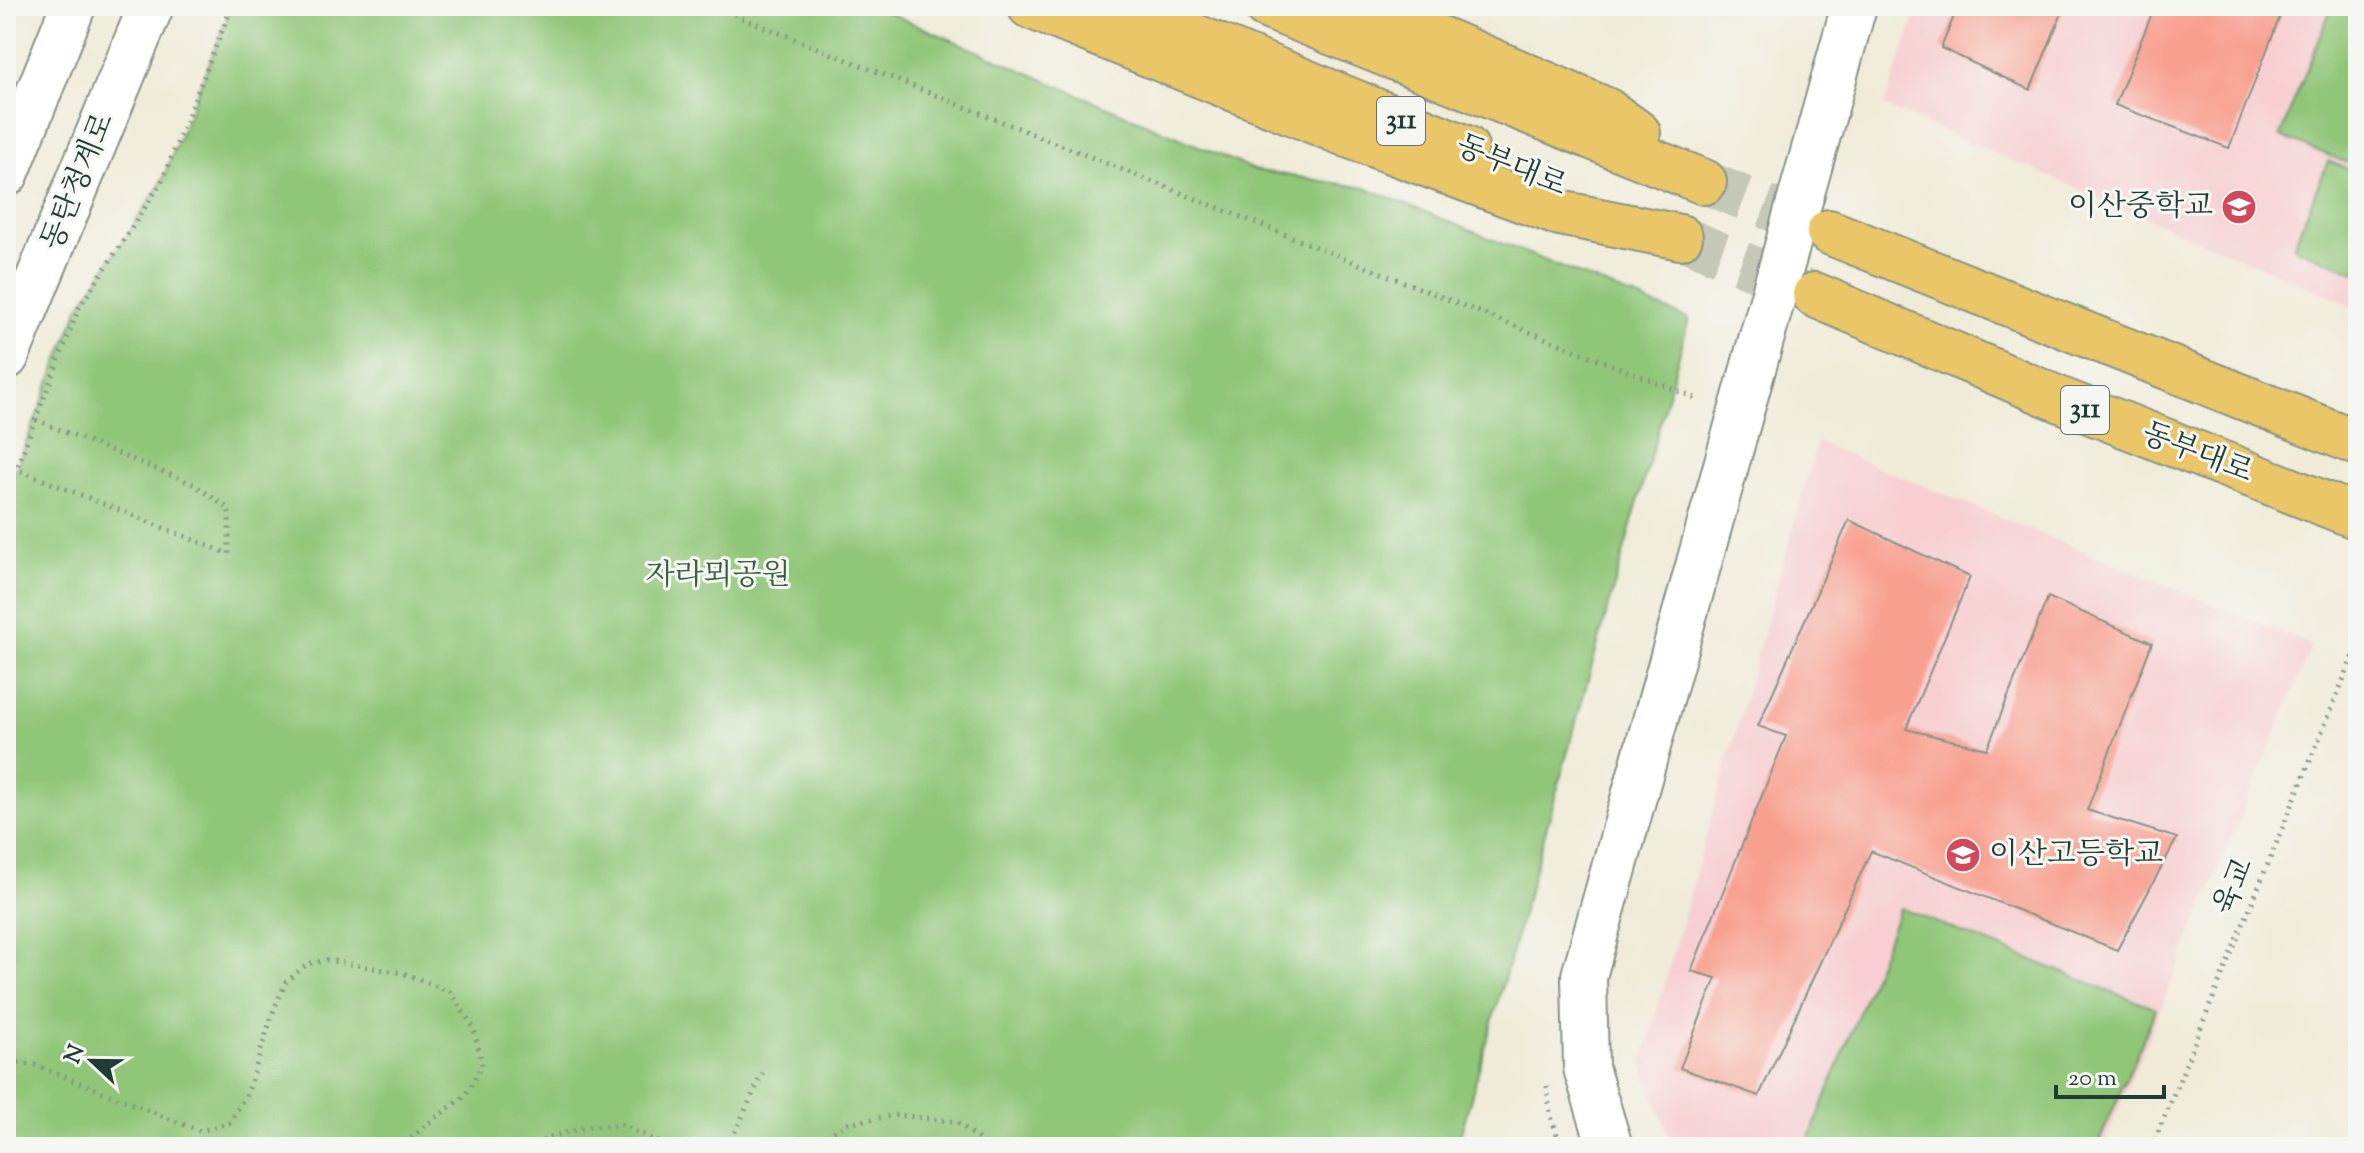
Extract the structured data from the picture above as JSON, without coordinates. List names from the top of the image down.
{
  "streets": {
    "highway": ["311", "동부대로"],
    "street": ["동탄청계로"],
    "path": ["육교"]
  },
  "parks": ["자라뫼공원"],
  "places": {
    "school or university": ["이산중학교", "이산고등학교"]
  },
  "scale_bar": "20 m",
  "north": "left"
}
